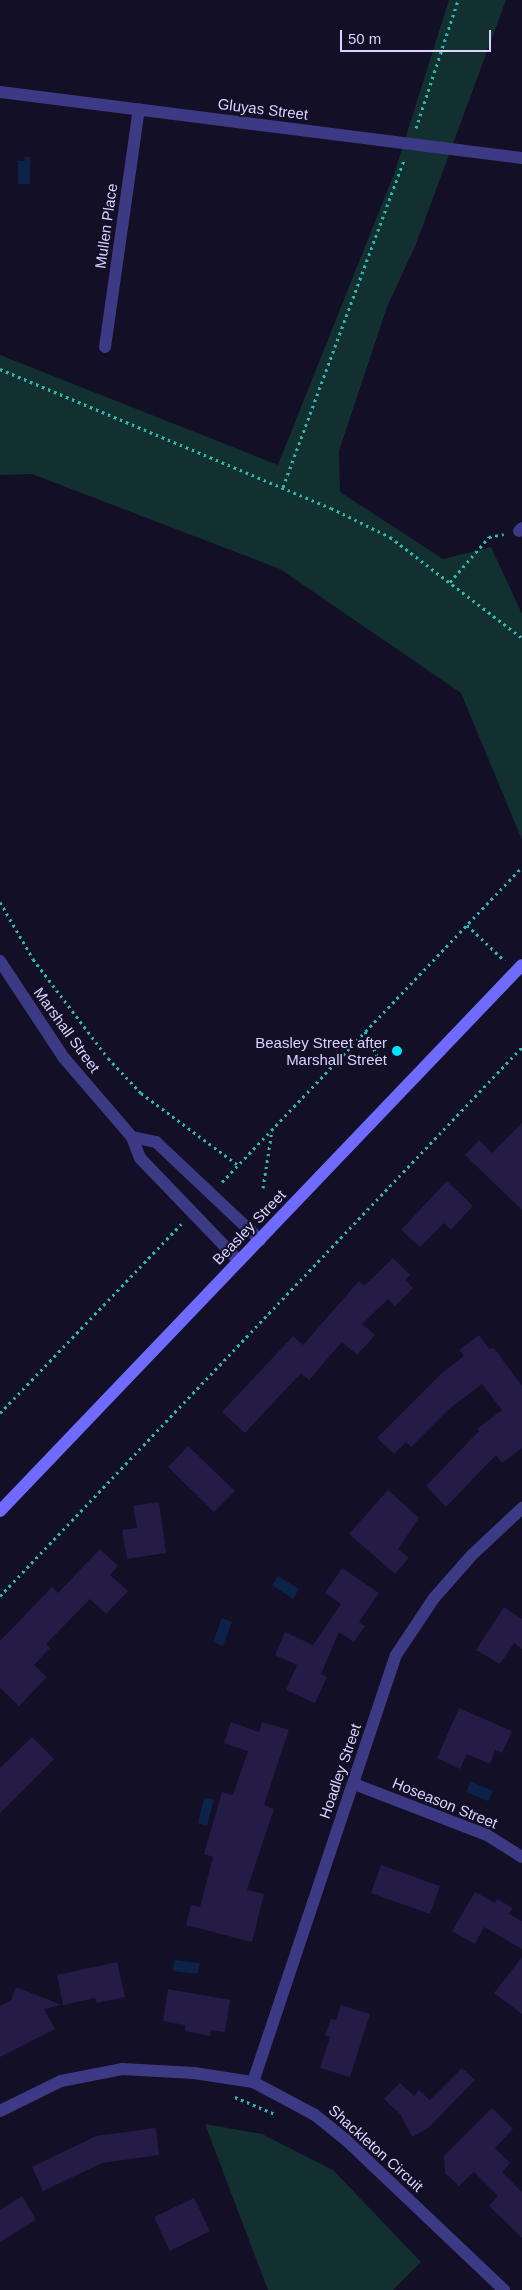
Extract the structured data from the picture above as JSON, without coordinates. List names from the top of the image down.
{
  "streets": {
    "main road": ["Beasley Street"],
    "street": [
      "Gluyas Street",
      "Mullen Place",
      "Marshall Street",
      "Hoadley Street",
      "Hoseason Street",
      "Shackleton Circuit"
    ]
  },
  "crossings": [
    ["Gluyas Street", "Mullen Place"],
    ["Marshall Street", "Beasley Street"],
    ["Hoadley Street", "Hoseason Street"],
    ["Hoadley Street", "Shackleton Circuit"]
  ],
  "places": ["Beasley Street after Marshall Street"],
  "scale_bar": "50 m"
}
